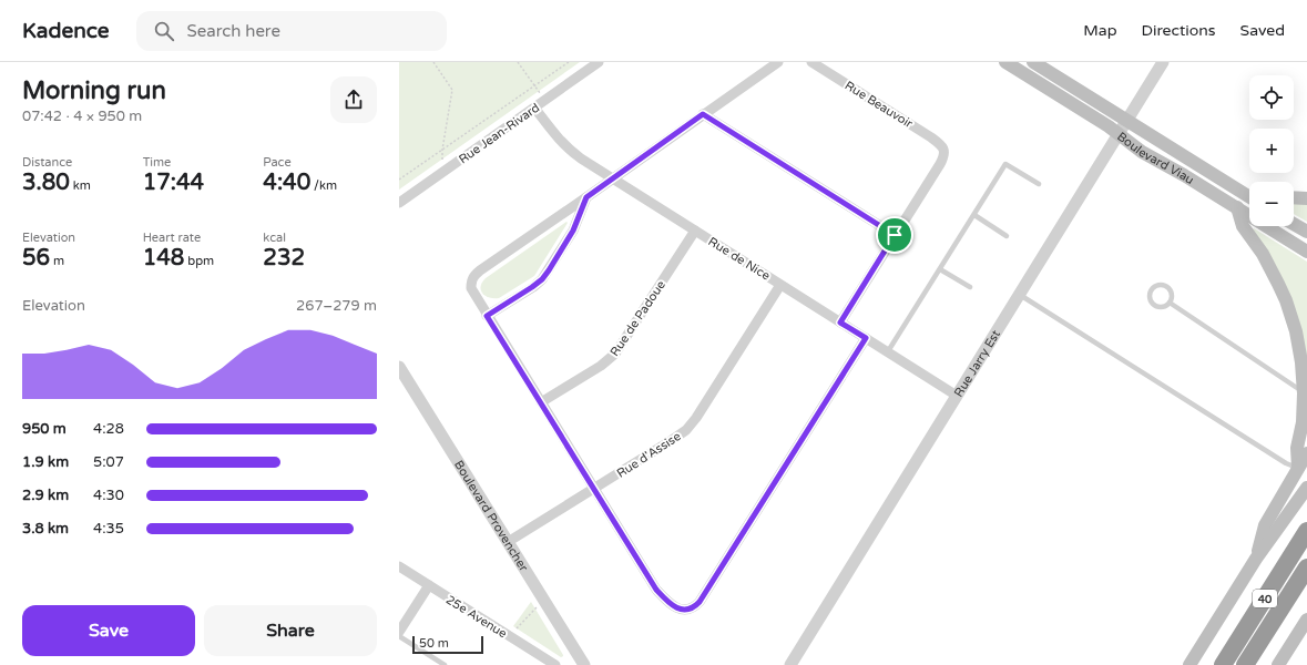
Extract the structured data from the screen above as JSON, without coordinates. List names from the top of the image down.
{
  "streets": {
    "highway": ["40"],
    "main road": ["Boulevard Viau"],
    "street": [
      "Rue Beauvoir",
      "Rue Jean-Rivard",
      "Rue de Nice",
      "Rue de Padoue",
      "Rue Jarry Est",
      "Rue d'Assise",
      "Boulevard Provencher",
      "25e Avenue"
    ]
  },
  "crossings": [
    ["Rue Jean-Rivard", "Rue de Nice"],
    ["Boulevard Viau", "Rue Jarry Est"],
    ["Rue de Nice", "Rue de Padoue"],
    ["Rue de Nice", "Rue Jarry Est"],
    ["Rue de Nice", "Rue d'Assise"],
    ["Rue d'Assise", "Boulevard Provencher"]
  ],
  "scale_bar": "50 m",
  "page": {
    "header": "Kadence",
    "search": "Search here",
    "nav": ["Map", "Directions", "Saved"],
    "heading": ["Morning run", "07:42 · 4 × 950 m"],
    "map_buttons": ["+", "−"],
    "stats": [
      ["Distance", "3.80 km"],
      ["Time", "17:44"],
      ["Pace", "4:40 /km"],
      ["Elevation", "56 m"],
      ["Heart rate", "148 bpm"],
      ["kcal", "232"]
    ],
    "chart": ["Elevation", "267–279 m"],
    "list": [
      {
        "name": "950 m",
        "note": "4:28"
      },
      {
        "name": "1.9 km",
        "note": "5:07"
      },
      {
        "name": "2.9 km",
        "note": "4:30"
      },
      {
        "name": "3.8 km",
        "note": "4:35"
      }
    ],
    "buttons": ["Save", "Share"],
    "scale": "50 m"
  }
}
